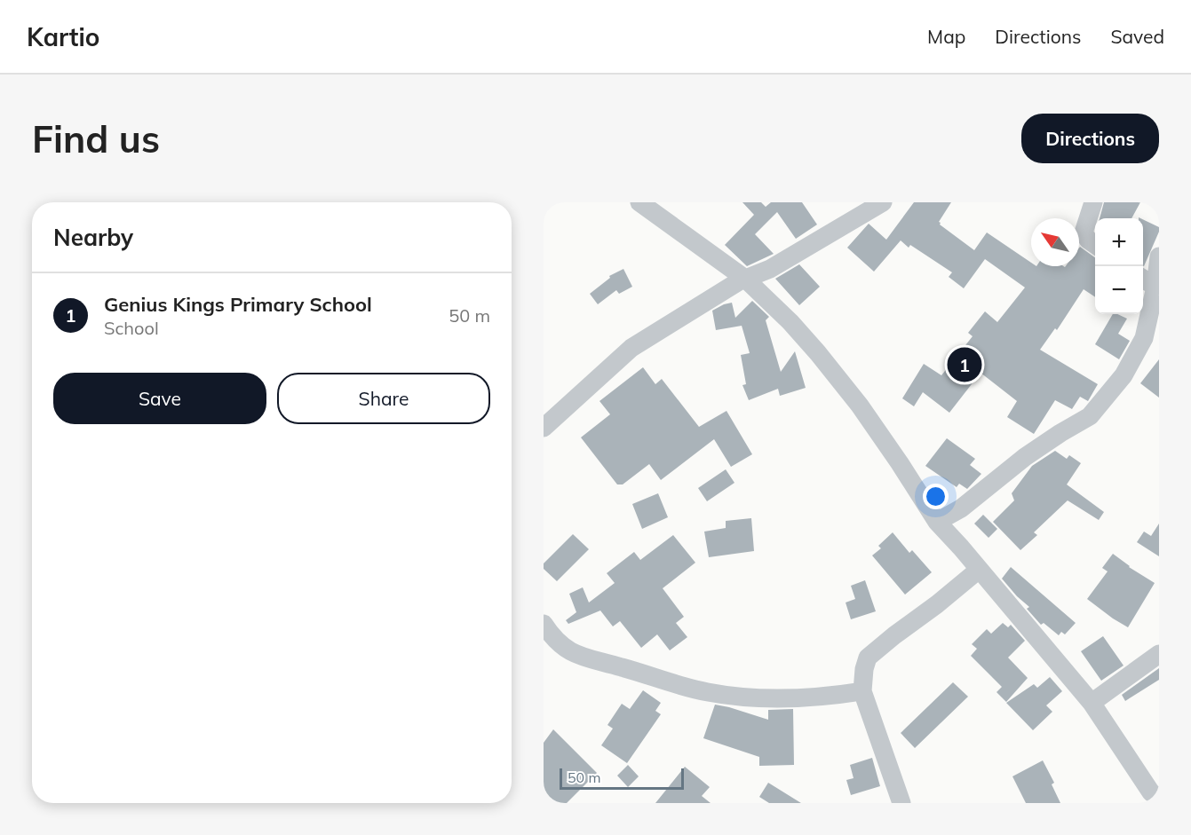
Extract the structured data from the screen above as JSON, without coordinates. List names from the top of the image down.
{
  "scale_bar": "50 m",
  "north": "top left",
  "page": {
    "header": "Kartio",
    "nav": ["Map", "Directions", "Saved"],
    "buttons": [
      "Directions",
      ["Save", "Share"]
    ],
    "title": "Find us",
    "heading": "Nearby",
    "map_buttons": ["+", "−"],
    "list": [
      {
        "mark": "1",
        "name": "Genius Kings Primary School",
        "note": "School",
        "value": "50 m"
      }
    ],
    "pins": "1",
    "scale": "50 m"
  }
}
